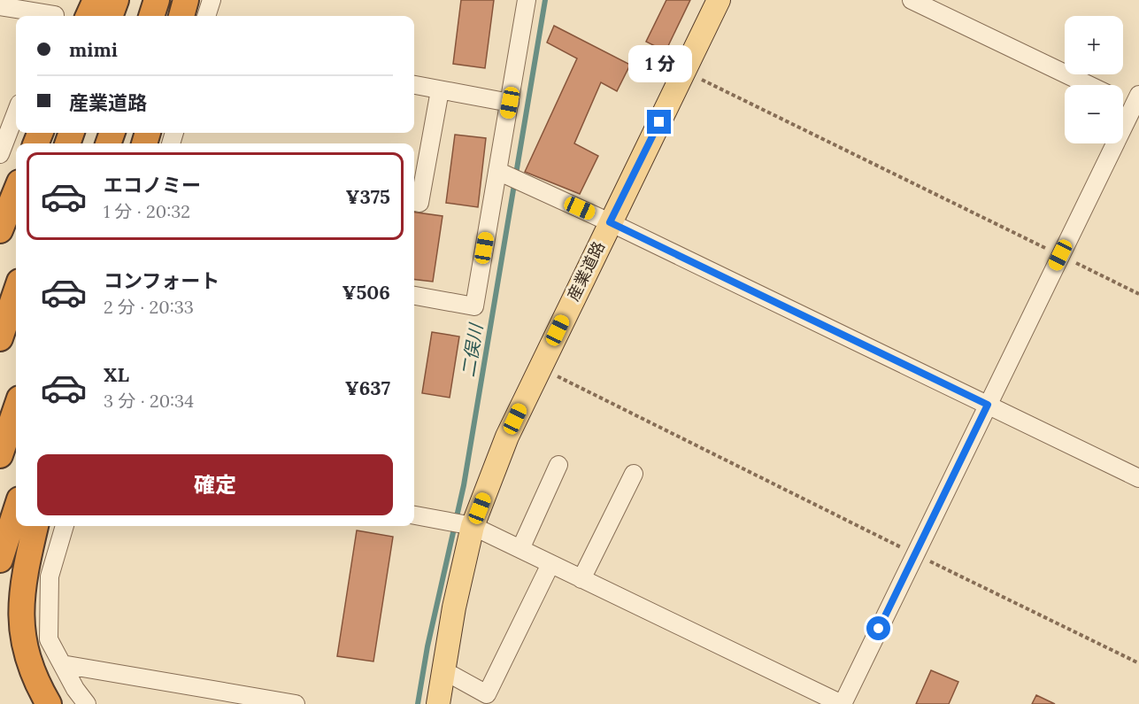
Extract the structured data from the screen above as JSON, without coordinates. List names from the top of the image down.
{
  "streets": {
    "main road": ["産業道路"]
  },
  "water": ["二俣川"],
  "page": {
    "map_buttons": ["+", "−"],
    "banner": ["mimi", "産業道路"],
    "bubble": "1 分",
    "list": [
      {
        "name": "エコノミー",
        "note": "1 分 · 20:32",
        "value": "¥375"
      },
      {
        "name": "コンフォート",
        "note": "2 分 · 20:33",
        "value": "¥506"
      },
      {
        "name": "XL",
        "note": "3 分 · 20:34",
        "value": "¥637"
      }
    ],
    "buttons": "確定"
  }
}
